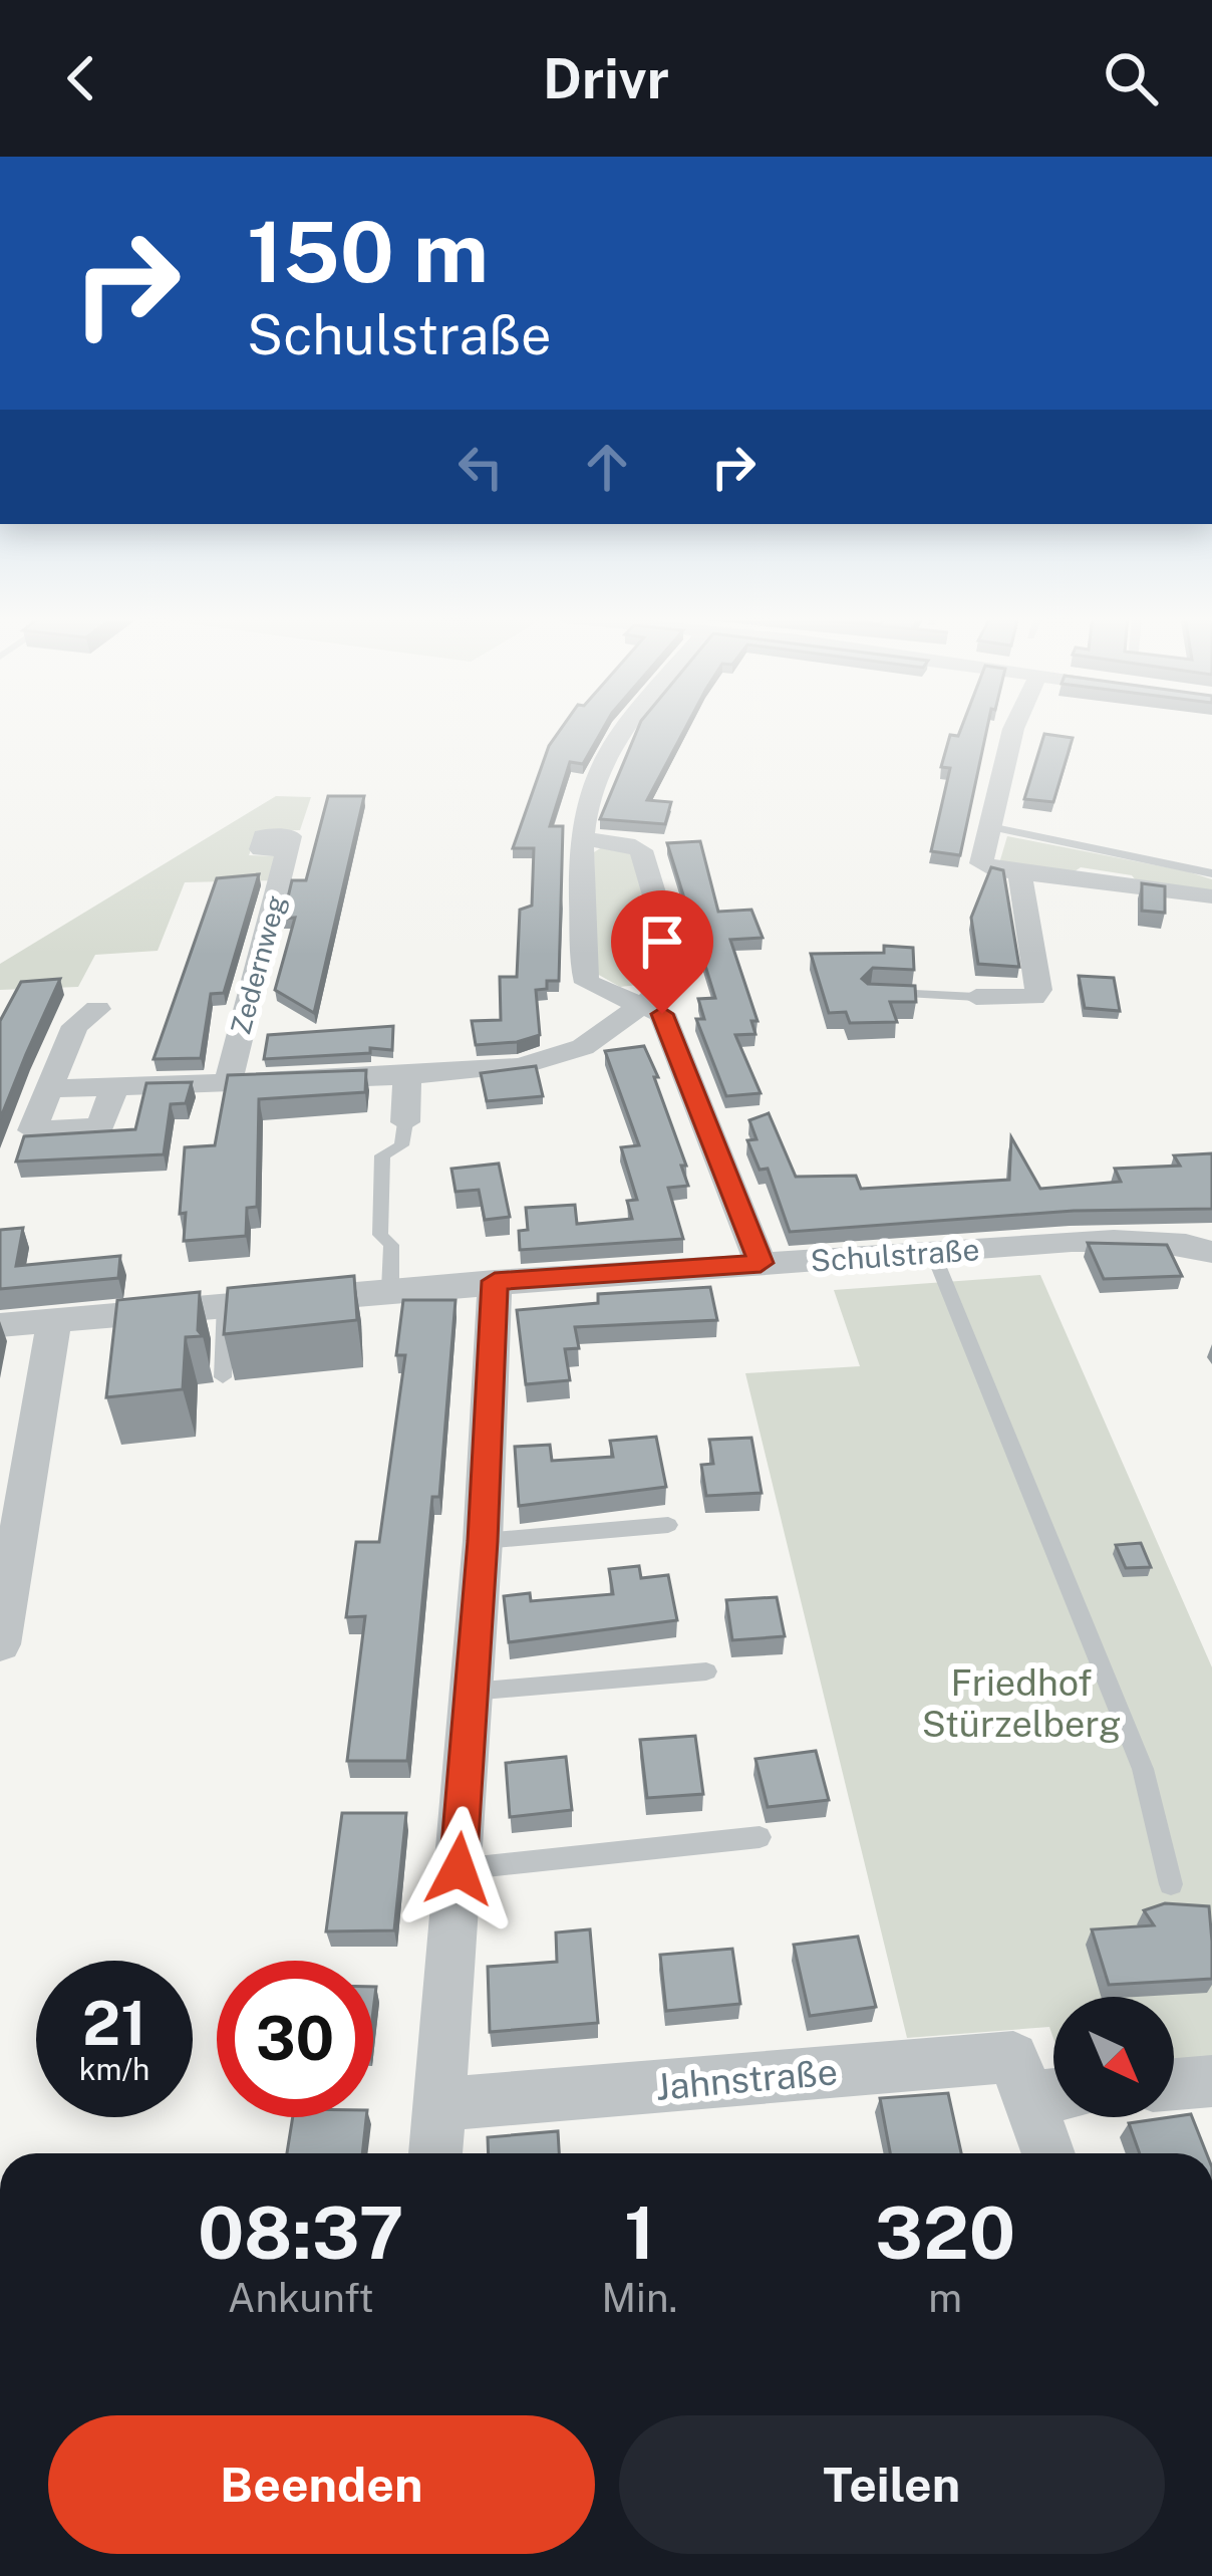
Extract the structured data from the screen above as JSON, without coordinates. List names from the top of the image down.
{
  "streets": {
    "street": ["Zedernweg", "Schulstraße", "Jahnstraße"]
  },
  "parks": ["Friedhof Stürzelberg"],
  "north": "bottom right",
  "page": {
    "header": "Drivr",
    "turn": ["150 m", "Schulstraße"],
    "speed": "21 km/h",
    "limit": "30",
    "eta": [
      "08:37",
      "Ankunft",
      "1",
      "Min.",
      "320",
      "m"
    ],
    "buttons": ["Beenden", "Teilen"]
  }
}
